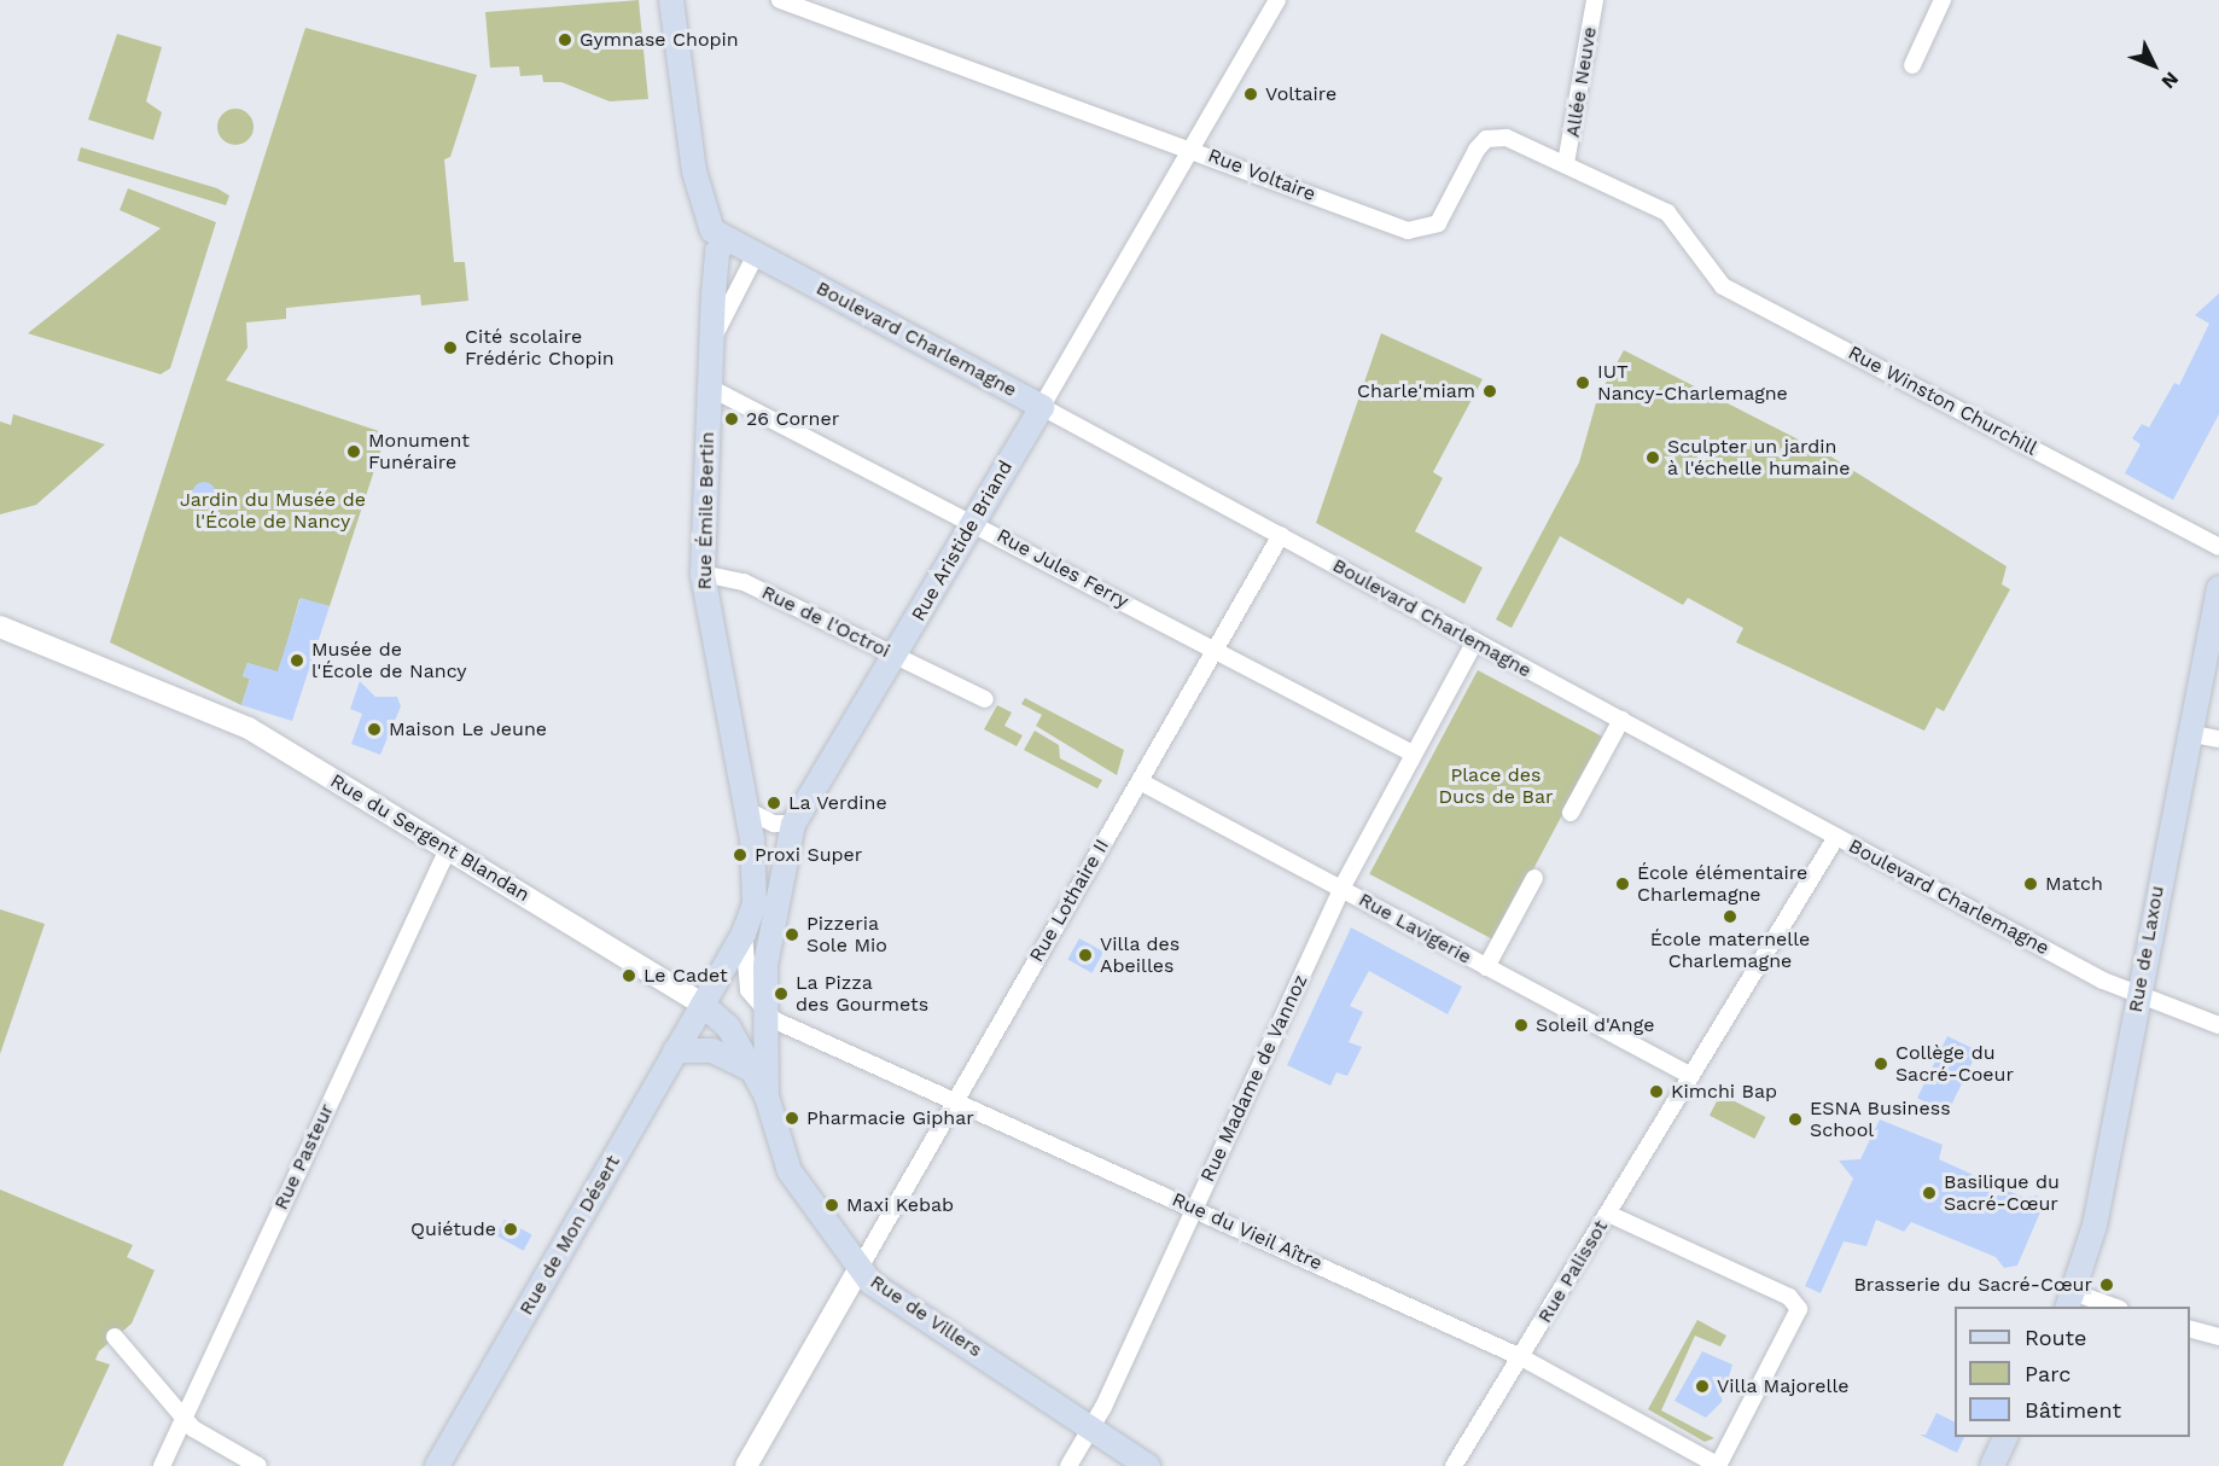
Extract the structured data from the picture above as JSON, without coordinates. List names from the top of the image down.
{
  "streets": {
    "main road": [
      "Boulevard Charlemagne",
      "Rue Émile Bertin",
      "Rue Aristide Briand",
      "Rue de Laxou",
      "Rue de Mon Désert",
      "Rue de Villers"
    ],
    "street": [
      "Allée Neuve",
      "Rue Voltaire",
      "Rue Winston Churchill",
      "Rue Jules Ferry",
      "Rue de l'Octroi",
      "Rue du Sergent Blandan",
      "Rue Lothaire II",
      "Rue Lavigerie",
      "Rue Madame de Vannoz",
      "Rue Pasteur",
      "Rue du Vieil Aître",
      "Rue Palissot"
    ]
  },
  "crossings": [
    ["Allée Neuve", "Rue Voltaire"],
    ["Rue Voltaire", "Rue Winston Churchill"],
    ["Rue Voltaire", "Rue Aristide Briand"],
    ["Boulevard Charlemagne", "Rue Émile Bertin"],
    ["Boulevard Charlemagne", "Rue Aristide Briand"],
    ["Boulevard Charlemagne", "Rue Lothaire II"],
    ["Boulevard Charlemagne", "Rue de Laxou"],
    ["Boulevard Charlemagne", "Rue Palissot"],
    ["Rue Émile Bertin", "Rue Jules Ferry"],
    ["Rue Émile Bertin", "Rue de l'Octroi"],
    ["Rue Émile Bertin", "Rue de Mon Désert"],
    ["Rue Aristide Briand", "Rue Jules Ferry"],
    ["Rue Aristide Briand", "Rue de l'Octroi"],
    ["Rue Jules Ferry", "Rue Lothaire II"],
    ["Rue du Sergent Blandan", "Rue Pasteur"],
    ["Rue du Sergent Blandan", "Rue de Mon Désert"],
    ["Rue du Sergent Blandan", "Rue de Villers"],
    ["Rue Lothaire II", "Rue Lavigerie"],
    ["Rue Lothaire II", "Rue du Vieil Aître"],
    ["Rue Lothaire II", "Rue de Villers"],
    ["Rue Lavigerie", "Rue Madame de Vannoz"],
    ["Rue Lavigerie", "Rue Palissot"],
    ["Rue Madame de Vannoz", "Rue du Vieil Aître"],
    ["Rue Madame de Vannoz", "Rue de Villers"],
    ["Rue du Vieil Aître", "Rue Palissot"],
    ["Rue de Mon Désert", "Rue de Villers"]
  ],
  "parks": ["Jardin du Musée de l'École de Nancy", "Place des Ducs de Bar"],
  "places": [
    "Gymnase Chopin",
    "Voltaire",
    "Cité scolaire Frédéric Chopin",
    "IUT Nancy-Charlemagne",
    "Charle'miam",
    "26 Corner",
    "Monument Funéraire",
    "Sculpter un jardin à l'échelle humaine",
    "Musée de l'École de Nancy",
    "Maison Le Jeune",
    "La Verdine",
    "Proxi Super",
    "École élémentaire Charlemagne",
    "Match",
    "École maternelle Charlemagne",
    "Pizzeria Sole Mio",
    "Villa des Abeilles",
    "Le Cadet",
    "La Pizza des Gourmets",
    "Soleil d'Ange",
    "Collège du Sacré-Coeur",
    "Kimchi Bap",
    "Pharmacie Giphar",
    "ESNA Business School",
    "Basilique du Sacré-Cœur",
    "Maxi Kebab",
    "Quiétude",
    "Brasserie du Sacré-Cœur",
    "Villa Majorelle"
  ],
  "legend": ["Route", "Parc", "Bâtiment"],
  "north": "bottom right"
}
